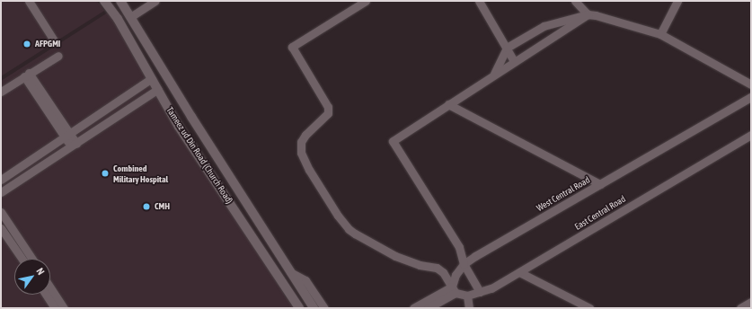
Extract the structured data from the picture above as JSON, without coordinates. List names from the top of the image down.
{
  "streets": {
    "main road": ["Tameez ud Din Road (Church Road)"],
    "street": ["West Central Road", "East Central Road"]
  },
  "crossings": [
    ["West Central Road", "East Central Road"]
  ],
  "places": ["AFPGMI", "Combined Military Hospital", "CMH"],
  "north": "top right"
}
